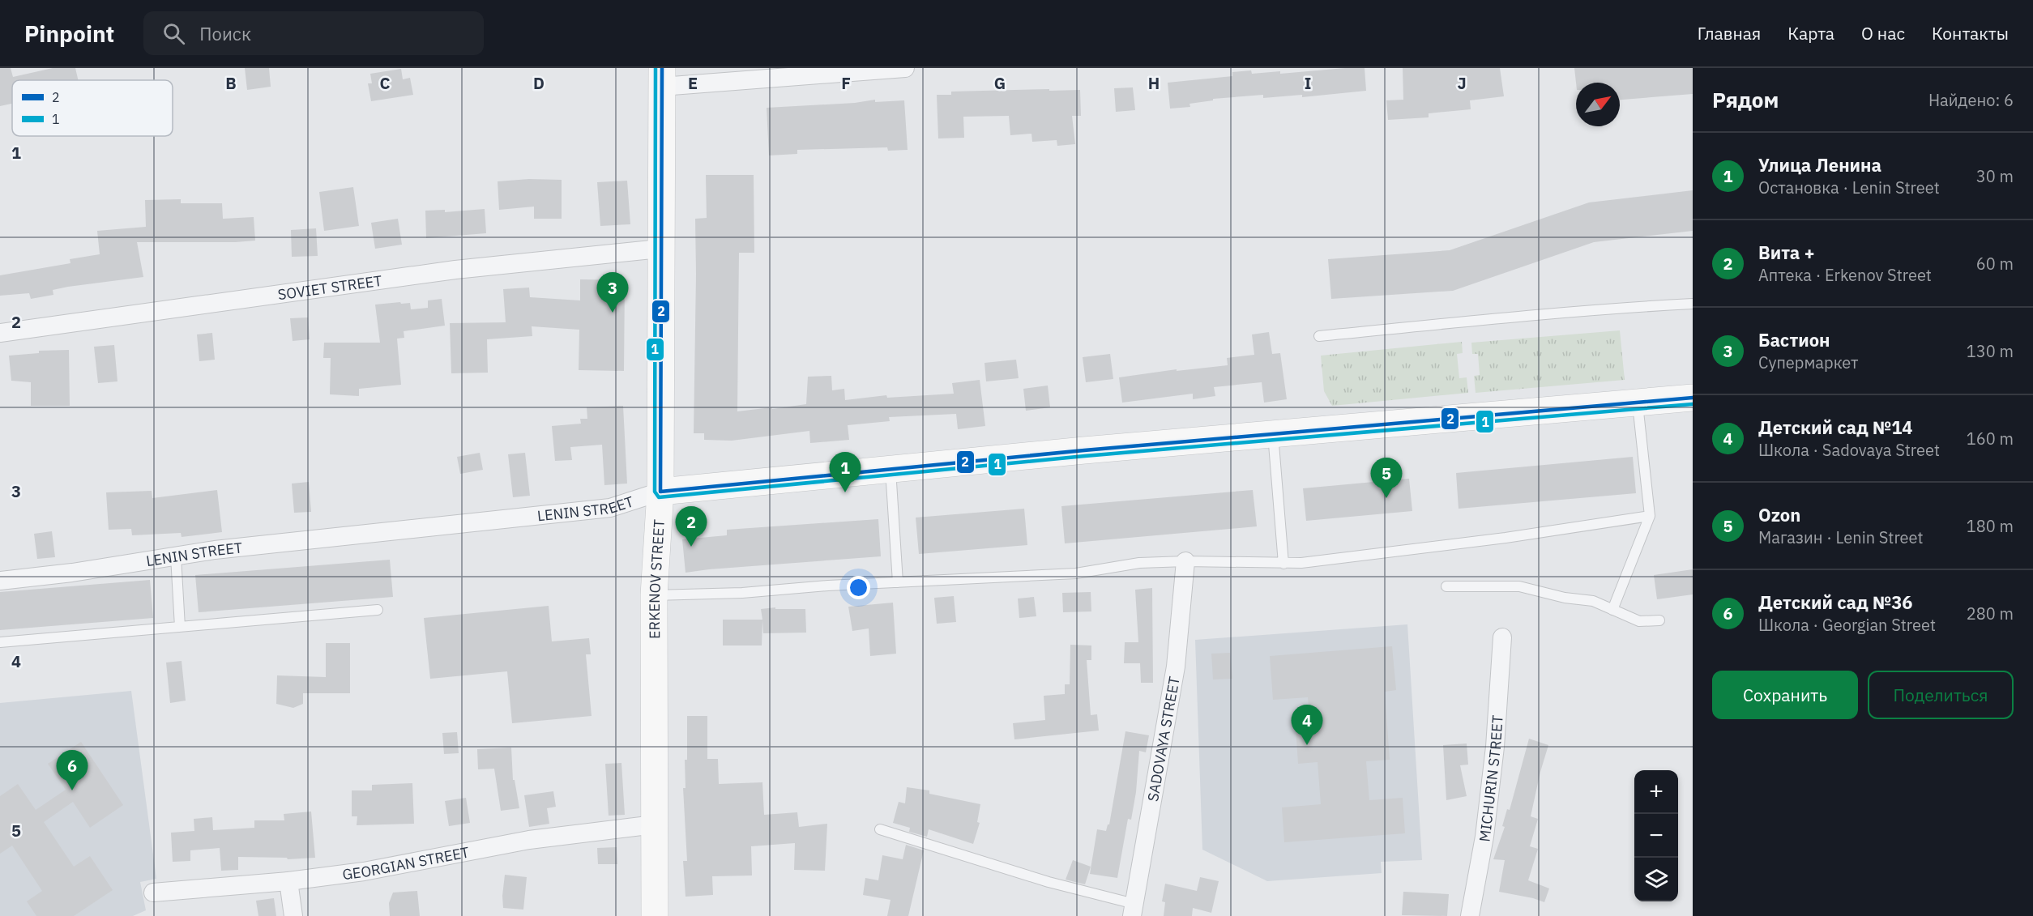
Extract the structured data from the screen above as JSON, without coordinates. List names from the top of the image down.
{
  "streets": {
    "street": [
      "SOVIET STREET",
      "LENIN STREET",
      "ERKENOV STREET",
      "SADOVAYA STREET",
      "MICHURIN STREET",
      "GEORGIAN STREET"
    ]
  },
  "crossings": [
    ["SOVIET STREET", "ERKENOV STREET"],
    ["LENIN STREET", "ERKENOV STREET"],
    ["ERKENOV STREET", "GEORGIAN STREET"]
  ],
  "lines": ["transit line 2", "transit line 1"],
  "legend": ["2", "1"],
  "north": "top right",
  "page": {
    "header": "Pinpoint",
    "search": "Поиск",
    "nav": [
      "Главная",
      "Карта",
      "О нас",
      "Контакты"
    ],
    "heading": ["Рядом", "Найдено: 6"],
    "list": [
      {
        "mark": "1",
        "name": "Улица Ленина",
        "note": "Остановка · Lenin Street",
        "value": "30 m"
      },
      {
        "mark": "2",
        "name": "Вита +",
        "note": "Аптека · Erkenov Street",
        "value": "60 m"
      },
      {
        "mark": "3",
        "name": "Бастион",
        "note": "Супермаркет",
        "value": "130 m"
      },
      {
        "mark": "4",
        "name": "Детский сад №14",
        "note": "Школа · Sadovaya Street",
        "value": "160 m"
      },
      {
        "mark": "5",
        "name": "Ozon",
        "note": "Магазин · Lenin Street",
        "value": "180 m"
      },
      {
        "mark": "6",
        "name": "Детский сад №36",
        "note": "Школа · Georgian Street",
        "value": "280 m"
      }
    ],
    "pins": [
      "3",
      "1",
      "5",
      "2",
      "4",
      "6"
    ],
    "buttons": ["Сохранить", "Поделиться"],
    "map_buttons": ["+", "−"]
  },
  "grid": {
    "columns": [
      "B",
      "C",
      "D",
      "E",
      "F",
      "G",
      "H",
      "I",
      "J"
    ],
    "rows": [
      "1",
      "2",
      "3",
      "4",
      "5"
    ]
  }
}
